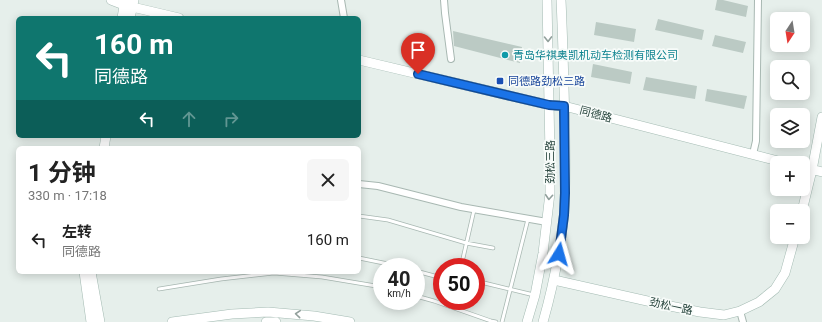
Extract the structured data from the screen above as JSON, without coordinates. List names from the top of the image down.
{
  "streets": {
    "street": ["同德路", "劲松三路", "劲松一路"]
  },
  "crossings": [
    ["同德路", "劲松三路"],
    ["劲松三路", "劲松一路"]
  ],
  "places": {
    "other": ["青岛华祺奥凯机动车检测有限公司"],
    "transit": ["同德路劲松三路"]
  },
  "north": "bottom",
  "page": {
    "map_buttons": ["+", "−"],
    "turn": ["160 m", "同德路"],
    "heading": ["1 分钟", "330 m · 17:18"],
    "list": [
      {
        "name": "左转",
        "note": "同德路",
        "value": "160 m"
      }
    ],
    "speed": "40 km/h",
    "limit": "50"
  }
}
